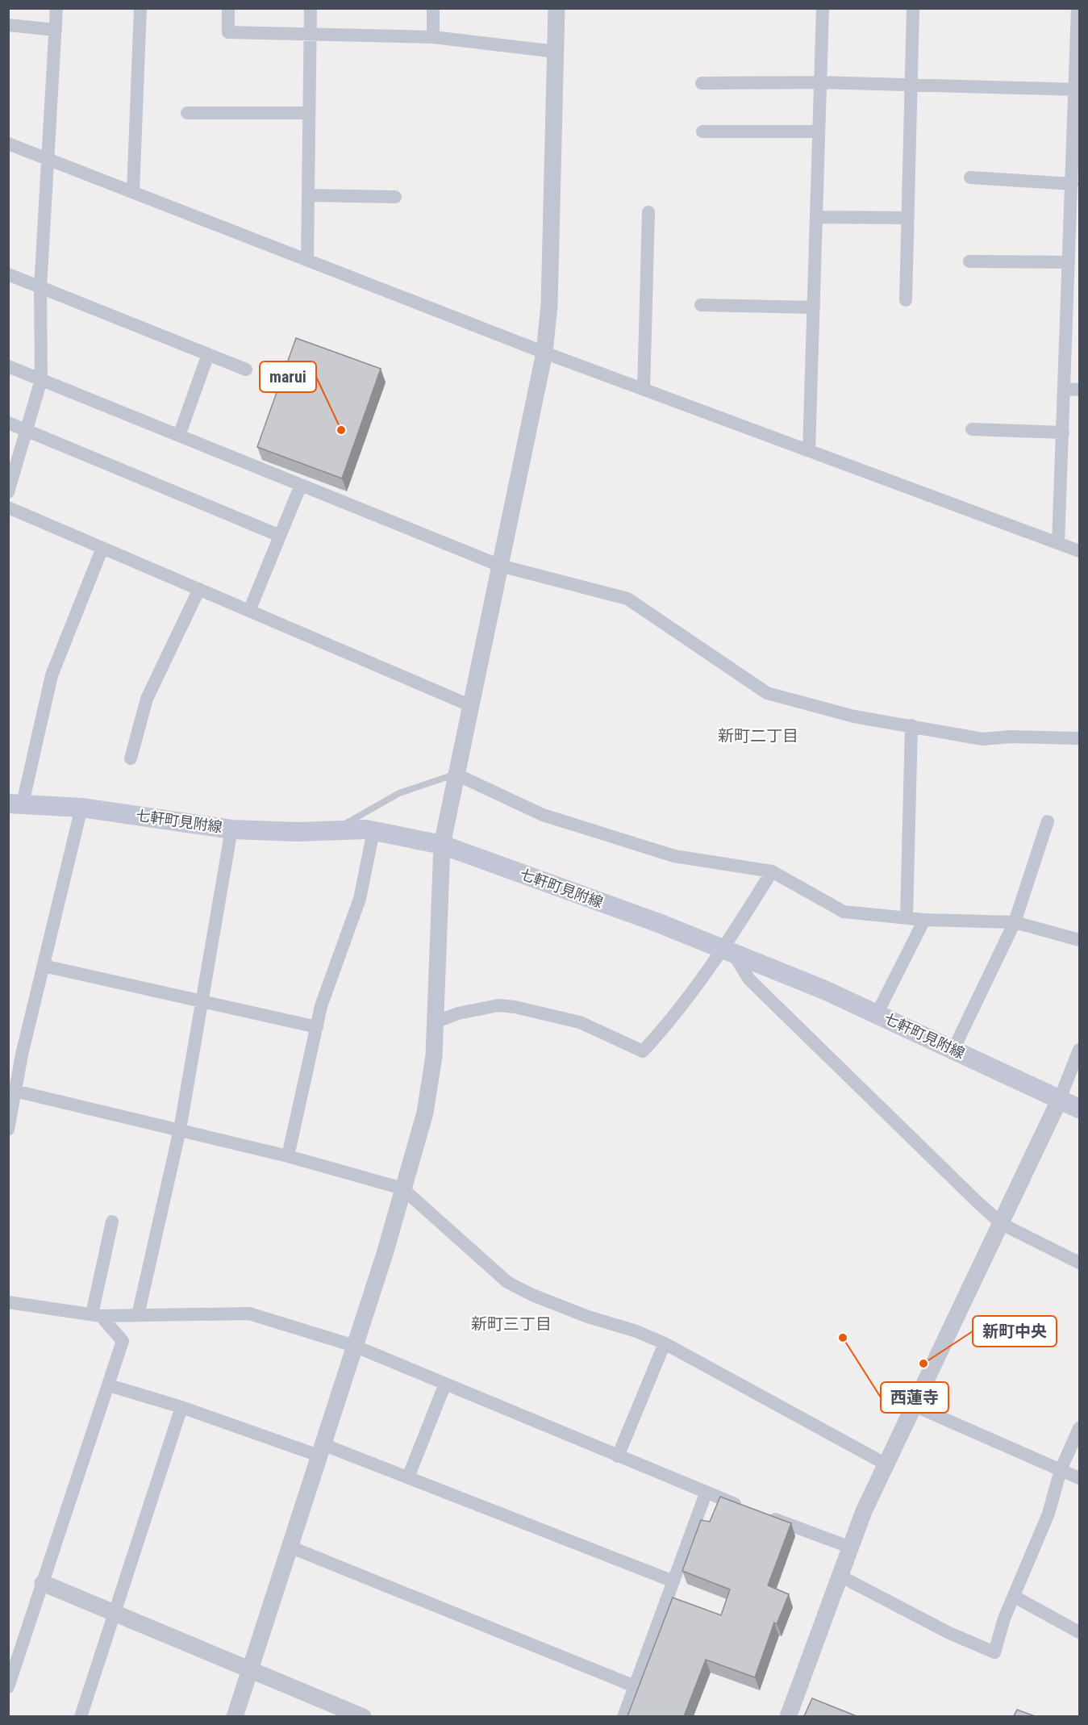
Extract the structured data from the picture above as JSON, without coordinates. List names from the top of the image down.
{
  "streets": {
    "main road": ["七軒町見附線"]
  },
  "districts": ["新町二丁目", "新町三丁目"],
  "places": ["marui", "西蓮寺", "新町中央"]
}
